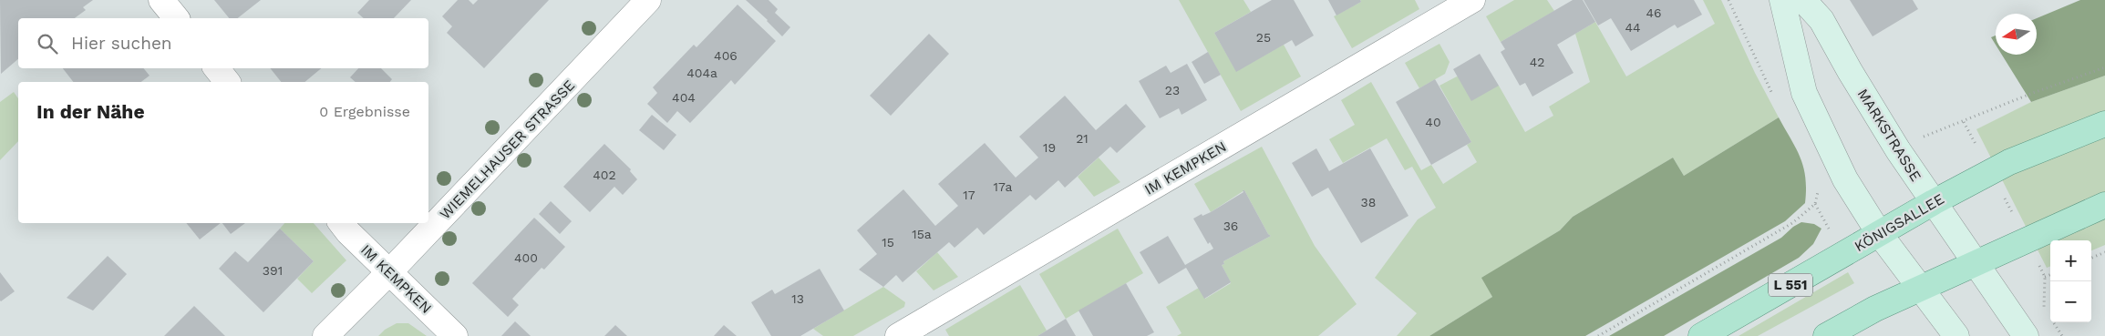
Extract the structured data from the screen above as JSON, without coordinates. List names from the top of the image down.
{
  "streets": {
    "main road": ["MARKSTRASSE", "KÖNIGSALLEE", "L 551"],
    "street": ["WIEMELHAUSER STRASSE", "IM KEMPKEN"]
  },
  "crossings": [
    ["MARKSTRASSE", "KÖNIGSALLEE"],
    ["WIEMELHAUSER STRASSE", "IM KEMPKEN"]
  ],
  "house_numbers": [
    "46",
    "44",
    "25",
    "406",
    "42",
    "404a",
    "23",
    "404",
    "40",
    "21",
    "19",
    "402",
    "17a",
    "17",
    "38",
    "36",
    "15a",
    "15",
    "400",
    "391",
    "13"
  ],
  "north": "left",
  "page": {
    "search": "Hier suchen",
    "heading": ["In der Nähe", "0 Ergebnisse"],
    "map_buttons": ["+", "−"]
  }
}
